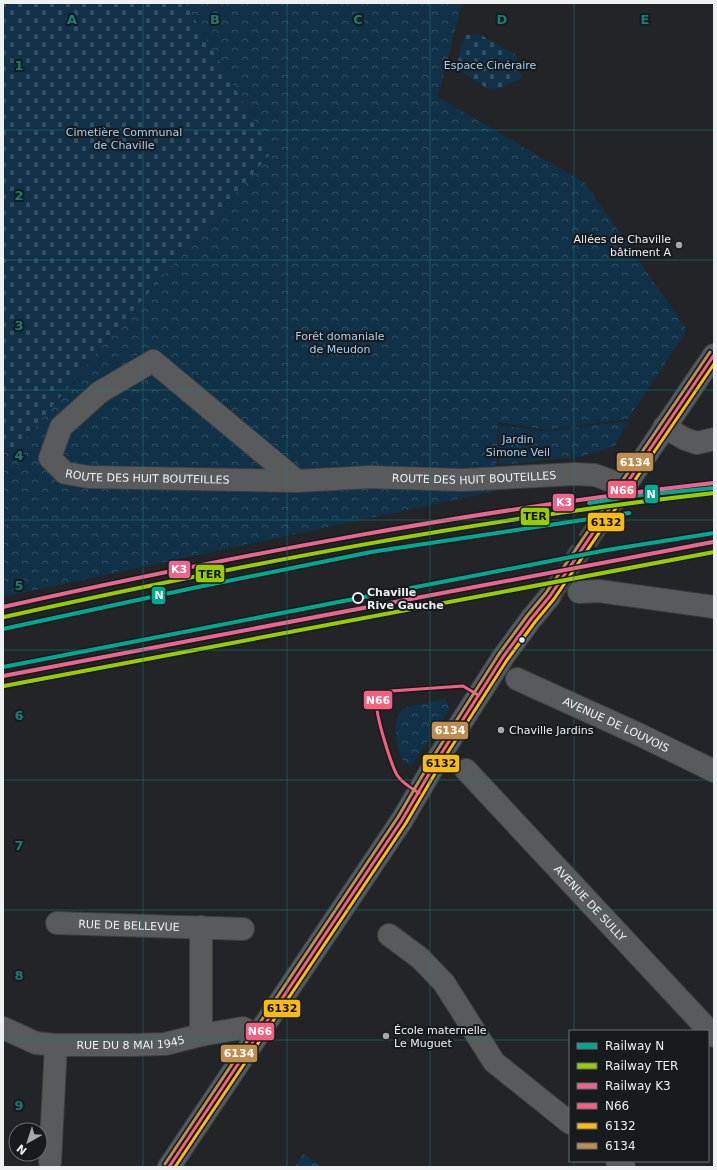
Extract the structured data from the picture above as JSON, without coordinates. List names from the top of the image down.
{
  "streets": {
    "street": [
      "ROUTE DES HUIT BOUTEILLES",
      "AVENUE DE LOUVOIS",
      "AVENUE DE SULLY",
      "RUE DE BELLEVUE",
      "RUE DU 8 MAI 1945"
    ]
  },
  "parks": [
    "Espace Cinéraire",
    "Cimetière Communal de Chaville",
    "Forêt domaniale de Meudon",
    "Jardin Simone Veil"
  ],
  "places": [
    "Allées de Chaville bâtiment A",
    "Chaville Rive Gauche",
    "Chaville Jardins",
    "École maternelle Le Muguet"
  ],
  "lines": [
    "transit line 6134",
    "transit line N66",
    "transit line 6132",
    "rail line K3",
    "rail line N",
    "rail line TER"
  ],
  "legend": [
    "Railway N",
    "Railway TER",
    "Railway K3",
    "N66",
    "6132",
    "6134"
  ],
  "north": "bottom left",
  "grid": {
    "columns": [
      "A",
      "B",
      "C",
      "D",
      "E"
    ],
    "rows": [
      "1",
      "2",
      "3",
      "4",
      "5",
      "6",
      "7",
      "8",
      "9"
    ]
  }
}
